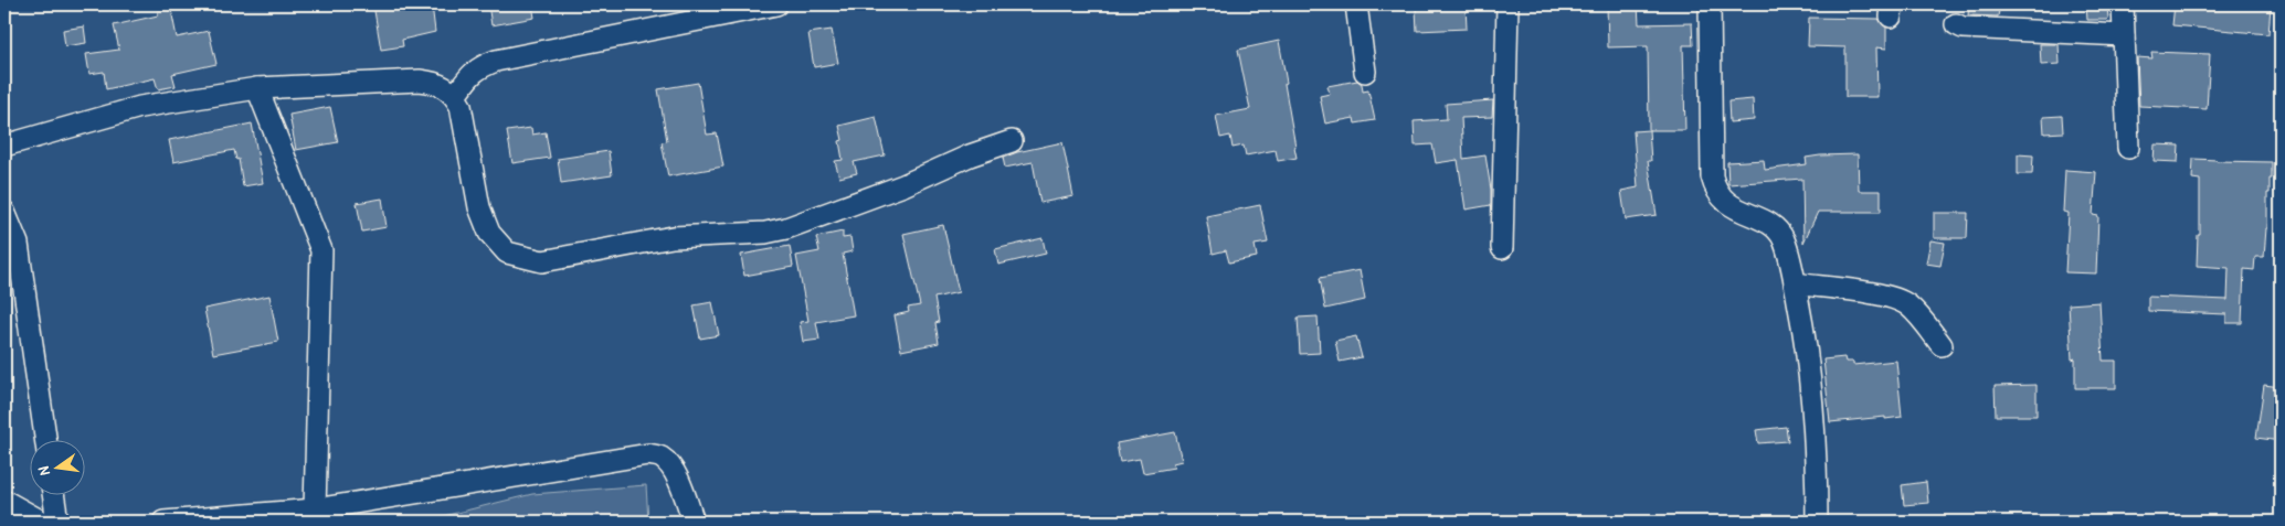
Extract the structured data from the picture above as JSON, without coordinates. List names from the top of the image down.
{
  "north": "left"
}
